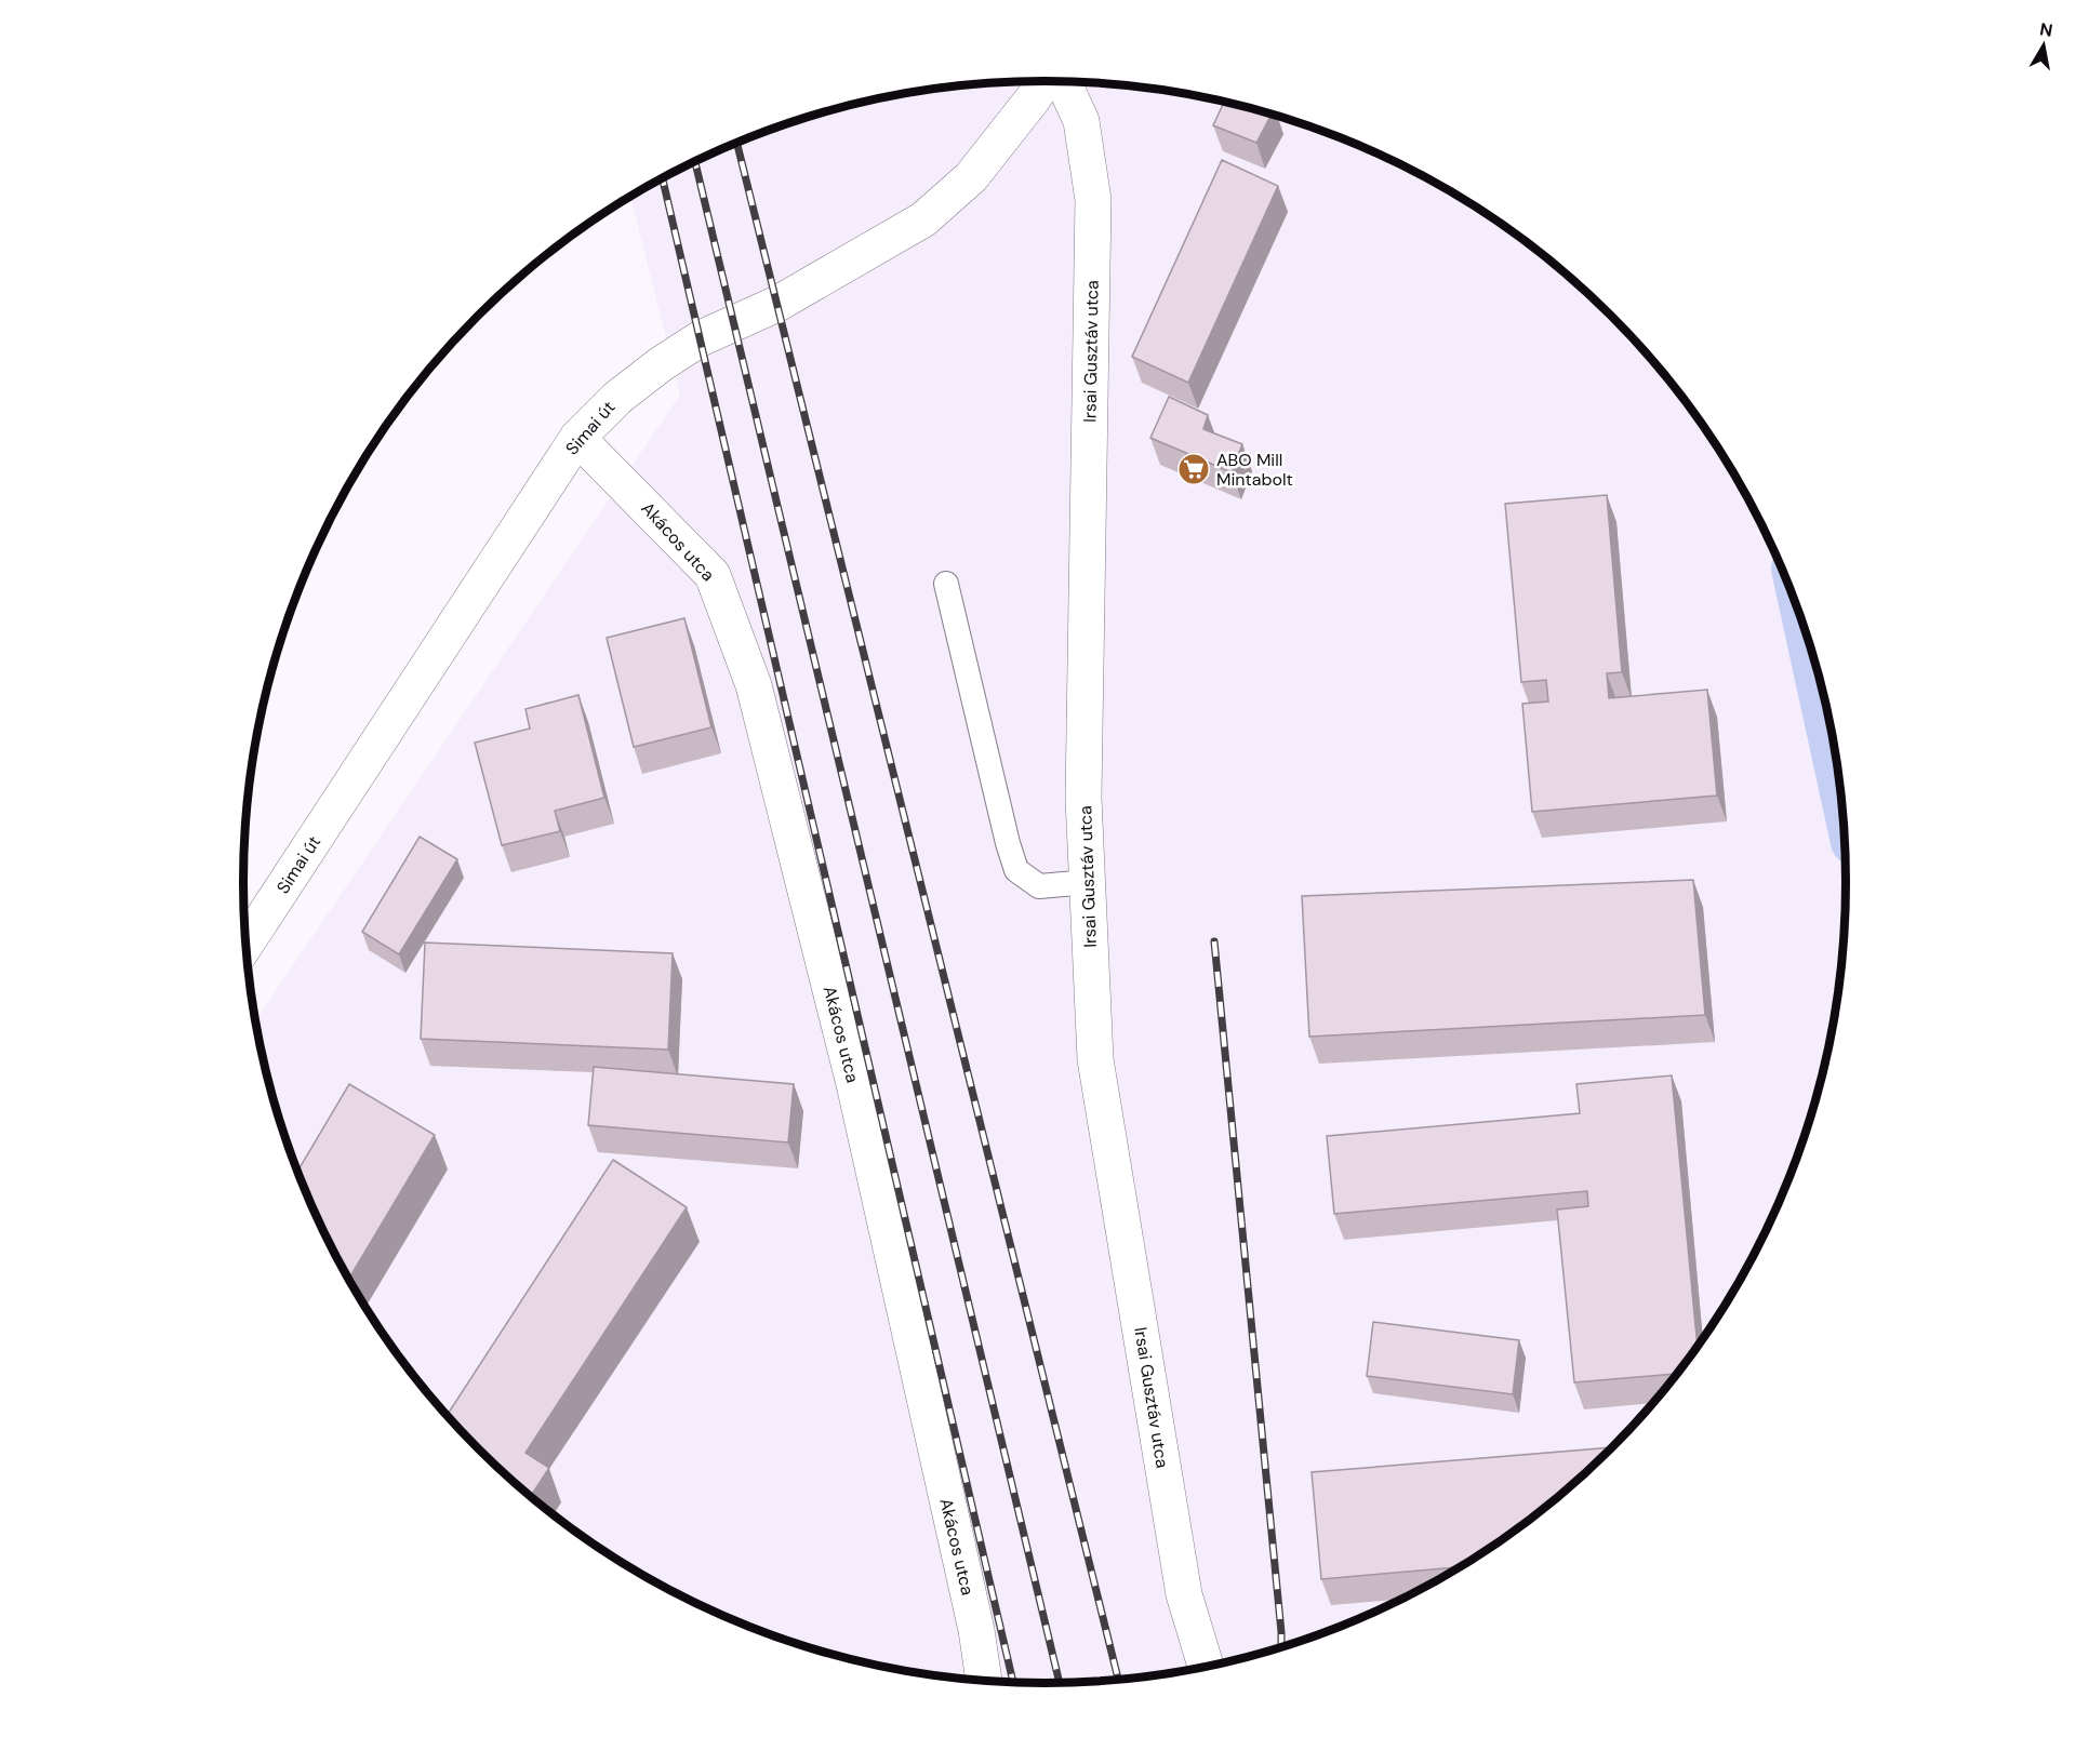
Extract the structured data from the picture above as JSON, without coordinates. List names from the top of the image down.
{
  "streets": {
    "street": ["Irsai Gusztáv utca", "Simai út", "Akácos utca"]
  },
  "crossings": [
    ["Simai út", "Akácos utca"]
  ],
  "places": {
    "supermarket": ["ABO Mill Mintabolt"]
  },
  "north": "top"
}
